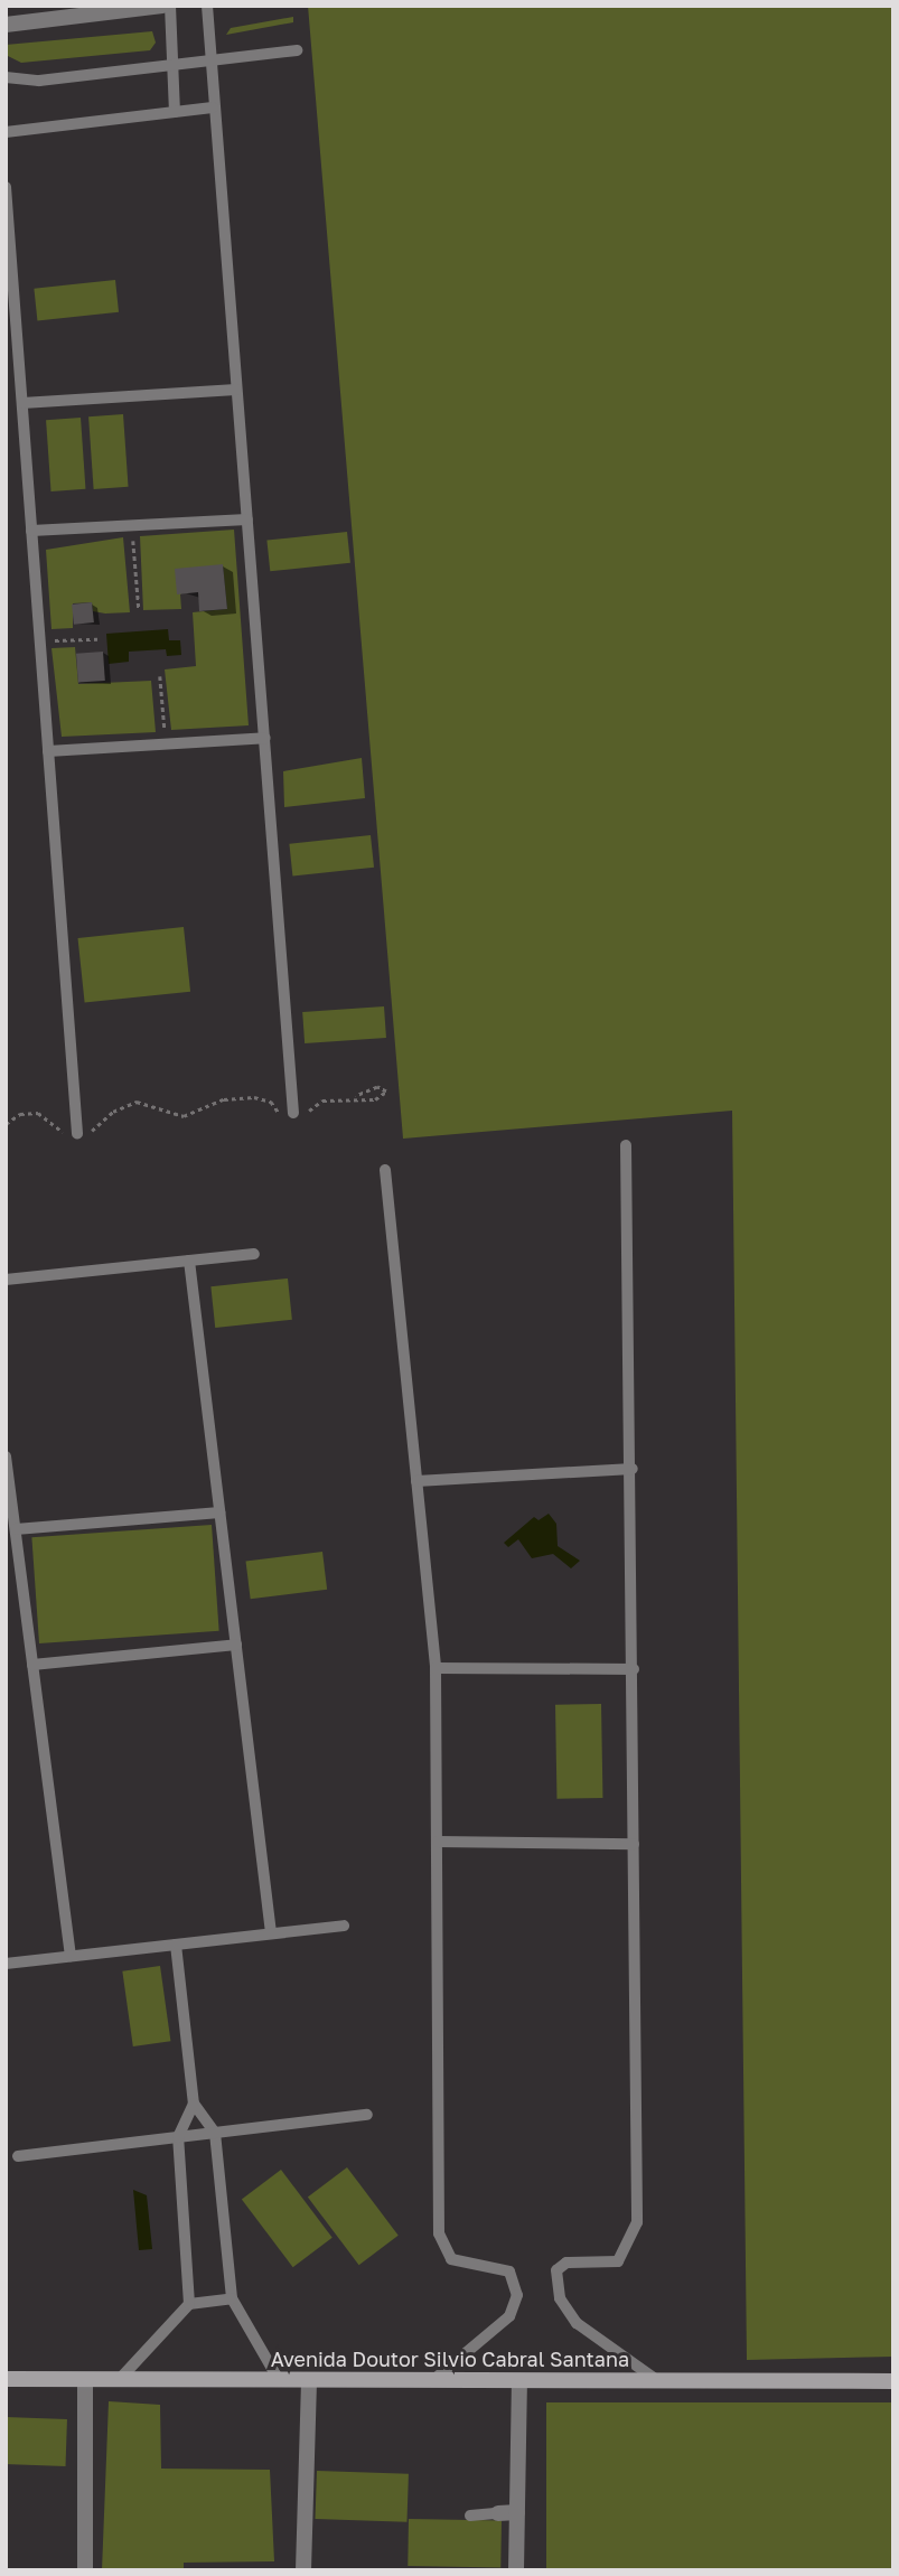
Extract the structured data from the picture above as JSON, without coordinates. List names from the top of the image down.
{
  "streets": {
    "street": ["Avenida Doutor Silvio Cabral Santana"]
  }
}
